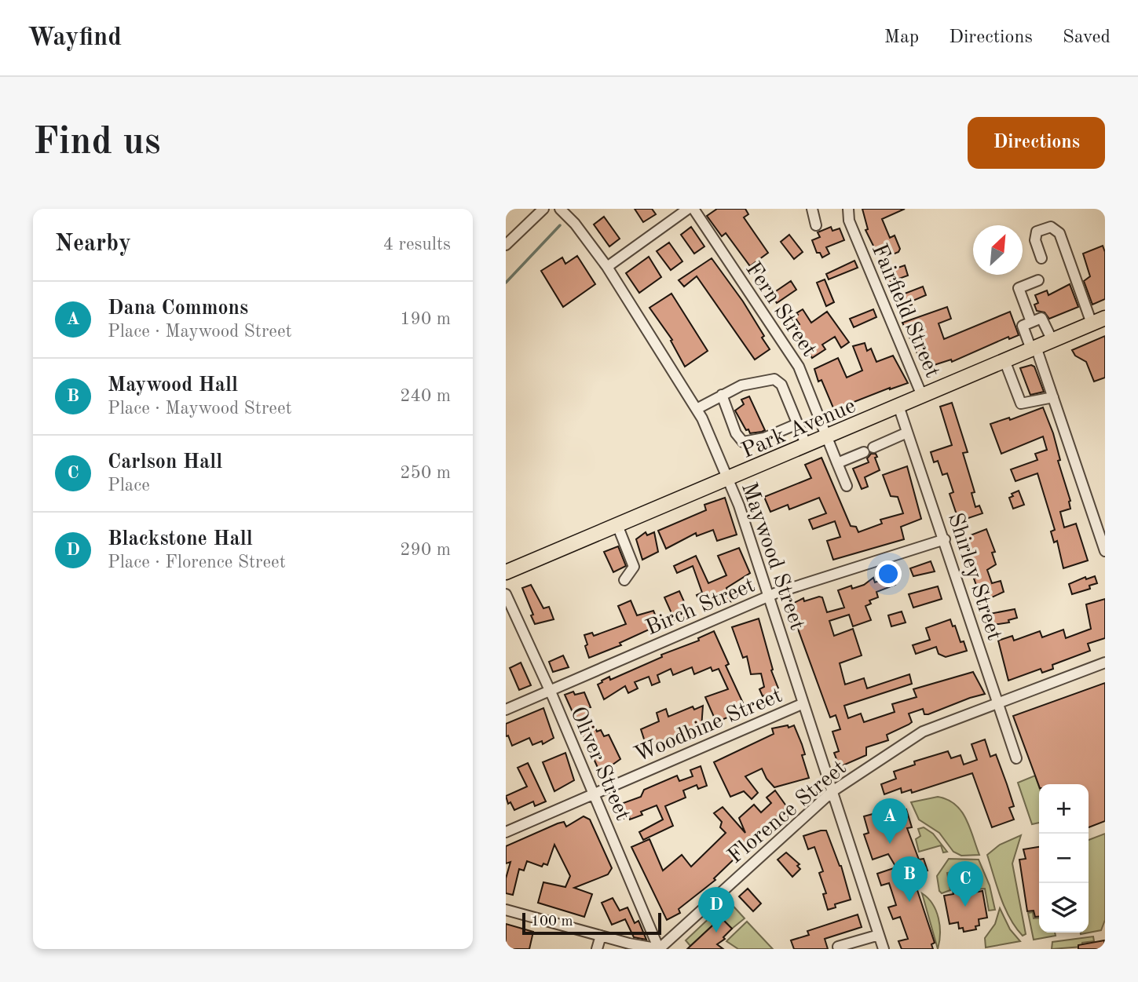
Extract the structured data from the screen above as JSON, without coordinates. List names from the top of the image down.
{
  "streets": {
    "highway": ["Park Avenue"],
    "street": [
      "Fern Street",
      "Fairfield Street",
      "Maywood Street",
      "Shirley Street",
      "Birch Street",
      "Woodbine Street",
      "Oliver Street",
      "Florence Street"
    ]
  },
  "crossings": [
    ["Fern Street", "Park Avenue"],
    ["Fairfield Street", "Park Avenue"],
    ["Park Avenue", "Maywood Street"],
    ["Park Avenue", "Shirley Street"],
    ["Maywood Street", "Birch Street"],
    ["Maywood Street", "Woodbine Street"],
    ["Maywood Street", "Florence Street"],
    ["Shirley Street", "Birch Street"],
    ["Shirley Street", "Florence Street"],
    ["Birch Street", "Oliver Street"],
    ["Woodbine Street", "Oliver Street"],
    ["Oliver Street", "Florence Street"]
  ],
  "scale_bar": "100 m",
  "north": "top right",
  "page": {
    "header": "Wayfind",
    "nav": ["Map", "Directions", "Saved"],
    "buttons": "Directions",
    "title": "Find us",
    "heading": ["Nearby", "4 results"],
    "list": [
      {
        "mark": "A",
        "name": "Dana Commons",
        "note": "Place · Maywood Street",
        "value": "190 m"
      },
      {
        "mark": "B",
        "name": "Maywood Hall",
        "note": "Place · Maywood Street",
        "value": "240 m"
      },
      {
        "mark": "C",
        "name": "Carlson Hall",
        "note": "Place",
        "value": "250 m"
      },
      {
        "mark": "D",
        "name": "Blackstone Hall",
        "note": "Place · Florence Street",
        "value": "290 m"
      }
    ],
    "map_buttons": ["+", "−"],
    "pins": [
      "A",
      "B",
      "C",
      "D"
    ],
    "scale": "100 m"
  }
}
